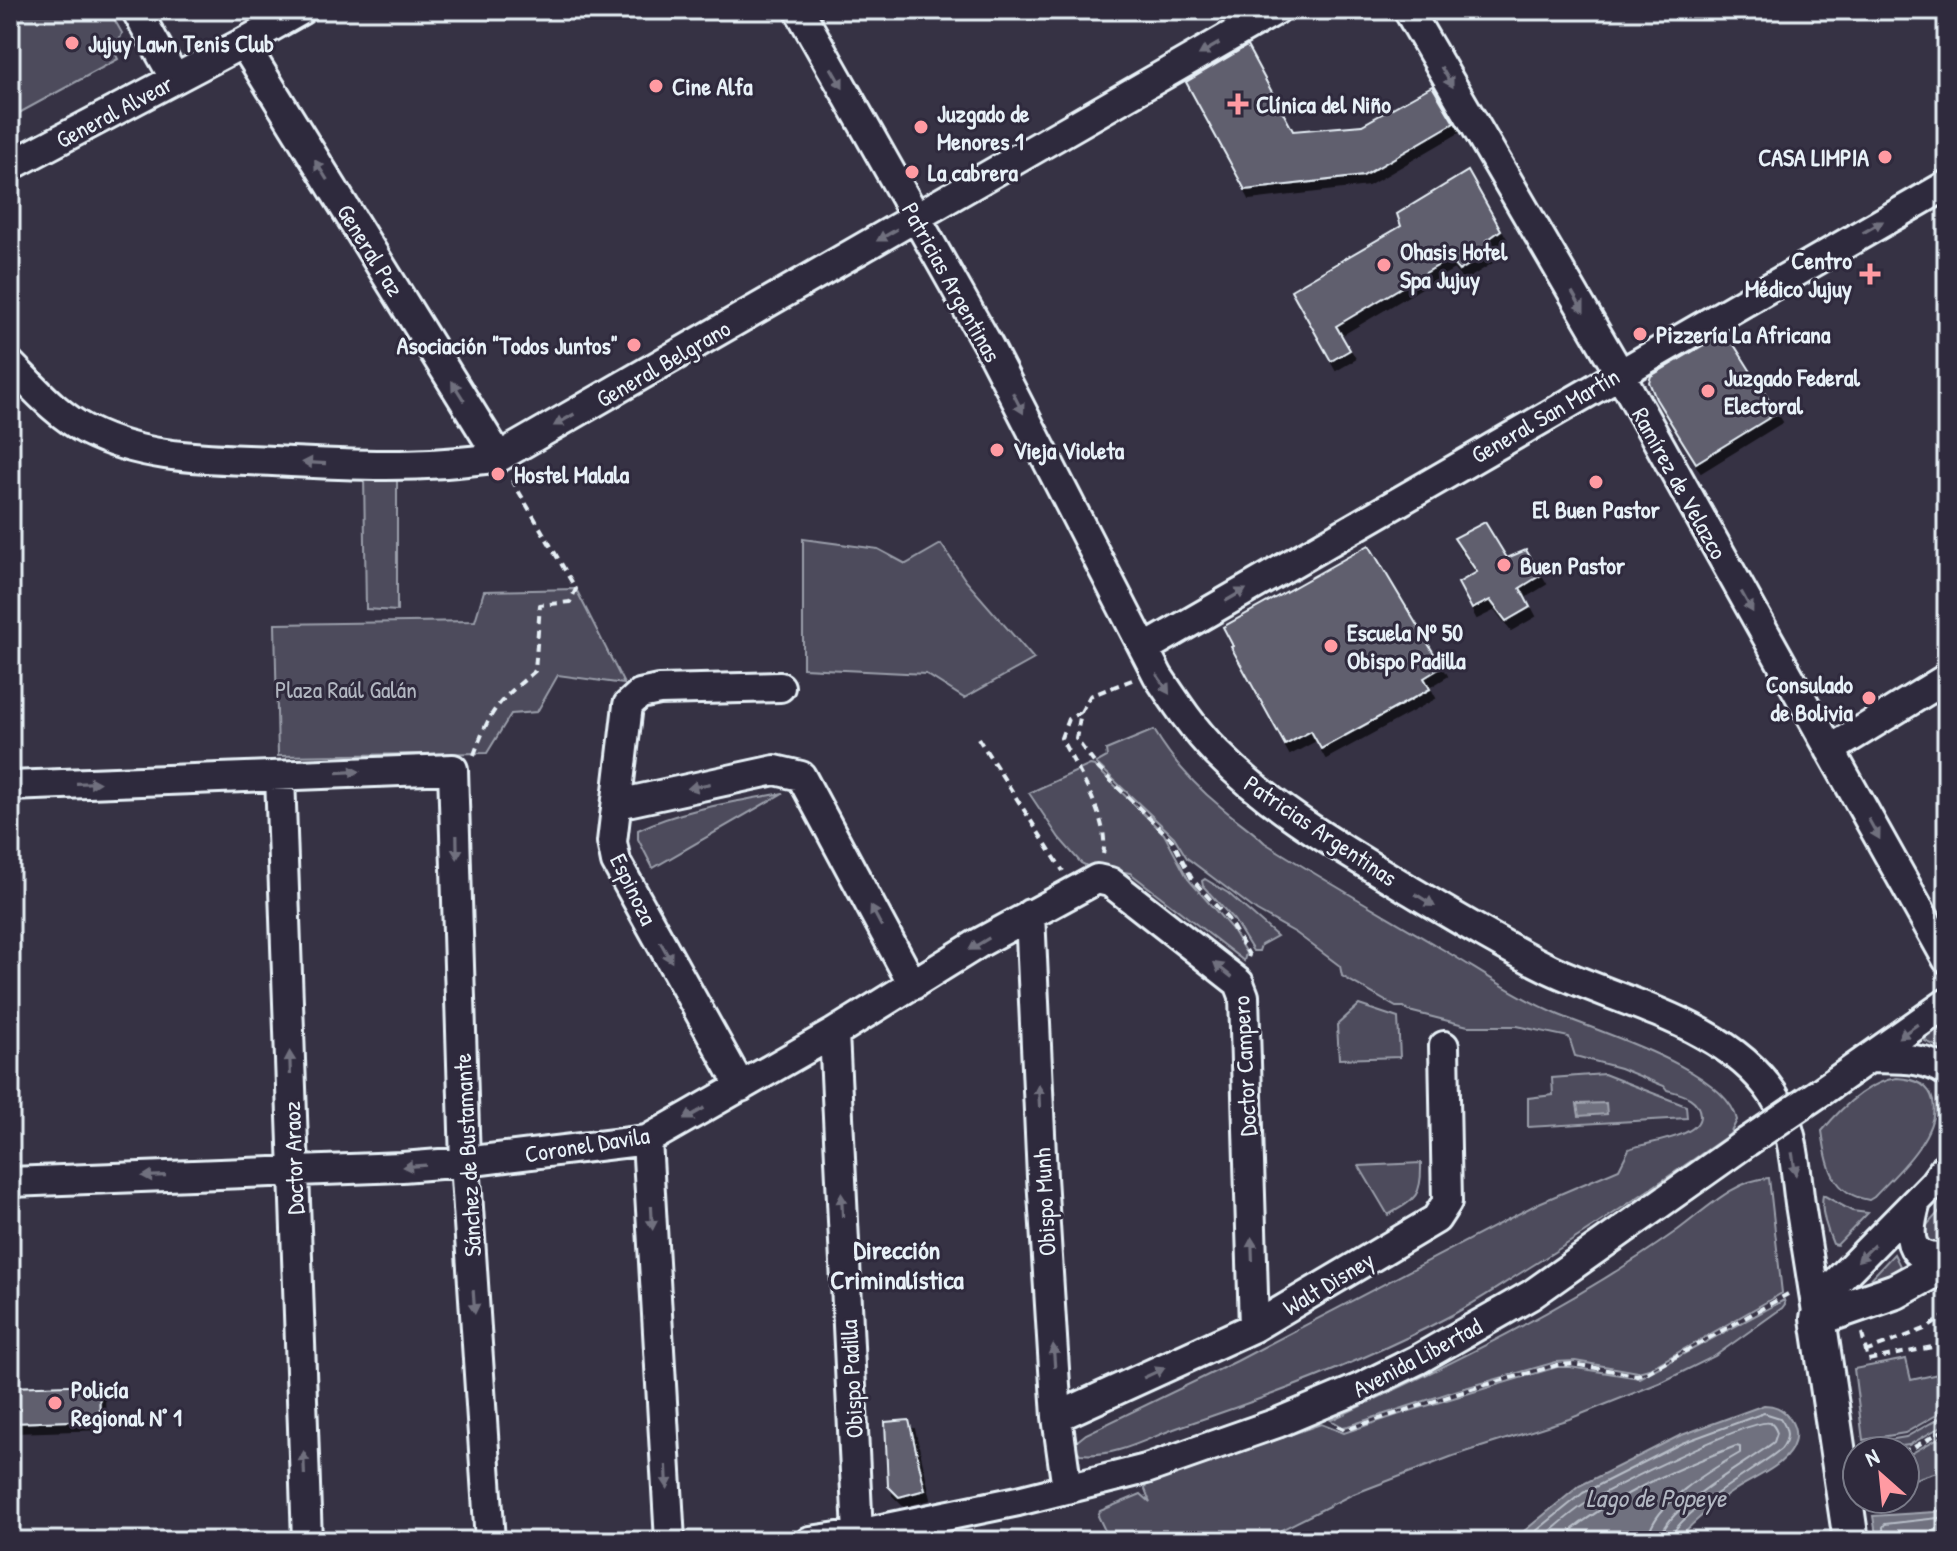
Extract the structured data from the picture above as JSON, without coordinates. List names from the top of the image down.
{
  "streets": {
    "main road": ["Patricias Argentinas"],
    "street": [
      "General Alvear",
      "General Paz",
      "General Belgrano",
      "General San Martín",
      "Ramírez de Velazco",
      "Espinoza",
      "Doctor Campero",
      "Coronel Davila",
      "Sánchez de Bustamante",
      "Doctor Araoz",
      "Obispo Munh",
      "Walt Disney",
      "Avenida Libertad",
      "Obispo Padilla"
    ]
  },
  "crossings": [
    ["General Alvear", "General Paz"],
    ["General Paz", "General Belgrano"],
    ["Patricias Argentinas", "General Belgrano"],
    ["Patricias Argentinas", "General San Martín"],
    ["General San Martín", "Ramírez de Velazco"],
    ["Espinoza", "Coronel Davila"],
    ["Doctor Campero", "Coronel Davila"],
    ["Doctor Campero", "Walt Disney"],
    ["Coronel Davila", "Sánchez de Bustamante"],
    ["Coronel Davila", "Doctor Araoz"],
    ["Coronel Davila", "Obispo Munh"],
    ["Coronel Davila", "Obispo Padilla"],
    ["Sánchez de Bustamante", "Doctor Araoz"],
    ["Obispo Munh", "Walt Disney"],
    ["Obispo Munh", "Avenida Libertad"],
    ["Avenida Libertad", "Obispo Padilla"]
  ],
  "one_way": [
    "General Paz",
    "Patricias Argentinas",
    "General Belgrano",
    "General San Martín",
    "Ramírez de Velazco",
    "Espinoza",
    "Doctor Campero",
    "Coronel Davila",
    "Doctor Araoz",
    "Obispo Munh",
    "Walt Disney"
  ],
  "districts": ["Dirección Criminalística"],
  "water": ["Lago de Popeye"],
  "parks": ["Plaza Raúl Galán"],
  "places": {
    "other": [
      "Jujuy Lawn Tenis Club",
      "Cine Alfa",
      "Juzgado de Menores 1",
      "CASA LIMPIA",
      "La cabrera",
      "Ohasis Hotel Spa Jujuy",
      "Pizzería La Africana",
      "Asociación \"Todos Juntos\"",
      "Juzgado Federal Electoral",
      "Vieja Violeta",
      "Hostel Malala",
      "El Buen Pastor",
      "Buen Pastor",
      "Escuela Nº 50 Obispo Padilla",
      "Consulado de Bolivia",
      "Policía Regional N° 1"
    ],
    "health": ["Clínica del Niño", "Centro Médico Jujuy"]
  },
  "north": "top left"
}
